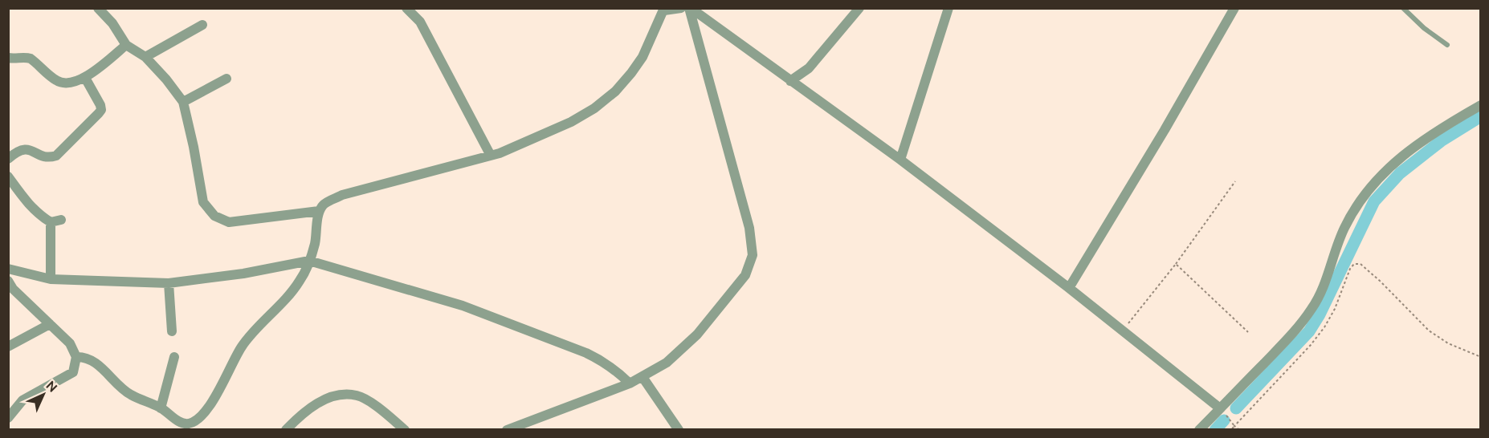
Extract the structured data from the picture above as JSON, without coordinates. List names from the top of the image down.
{
  "north": "top right"
}
